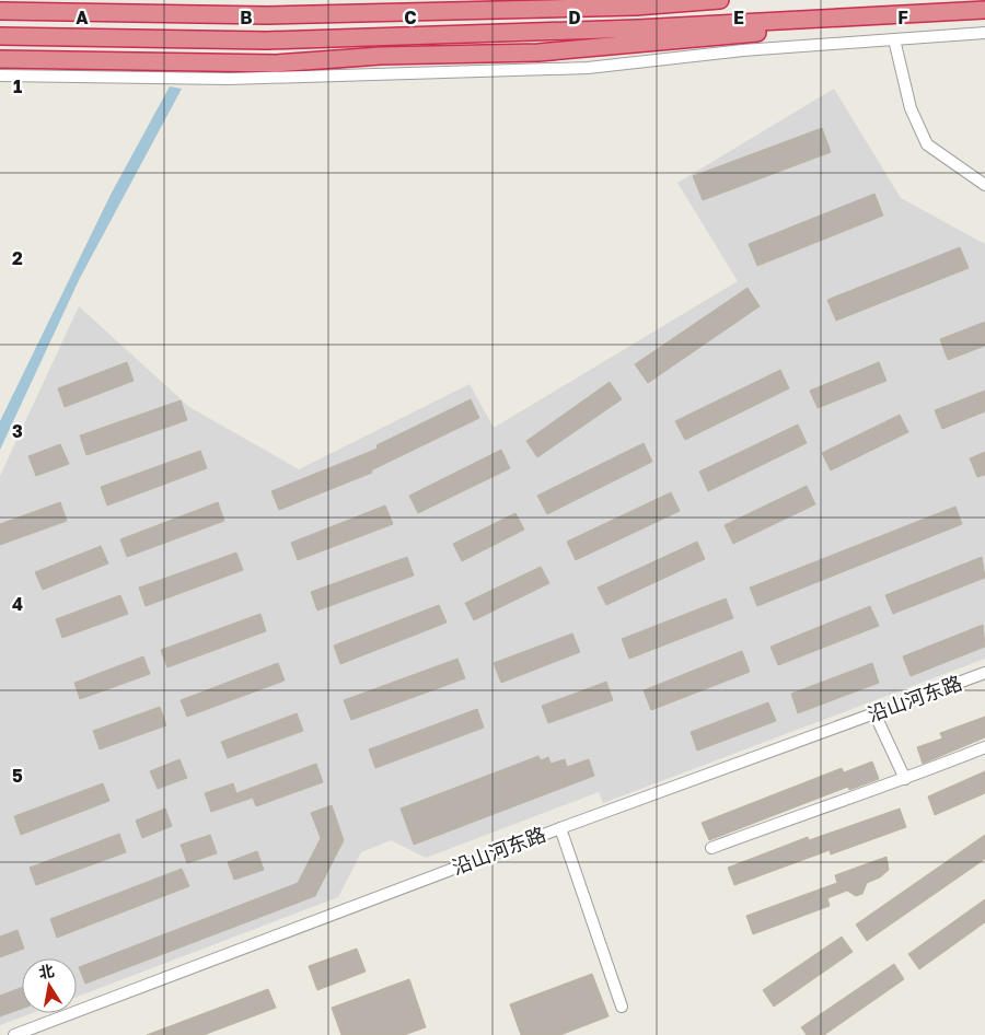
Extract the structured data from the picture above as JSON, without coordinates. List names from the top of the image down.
{
  "streets": {
    "street": ["沿山河东路"]
  },
  "north": "top",
  "grid": {
    "columns": [
      "A",
      "B",
      "C",
      "D",
      "E",
      "F"
    ],
    "rows": [
      "1",
      "2",
      "3",
      "4",
      "5"
    ]
  }
}
